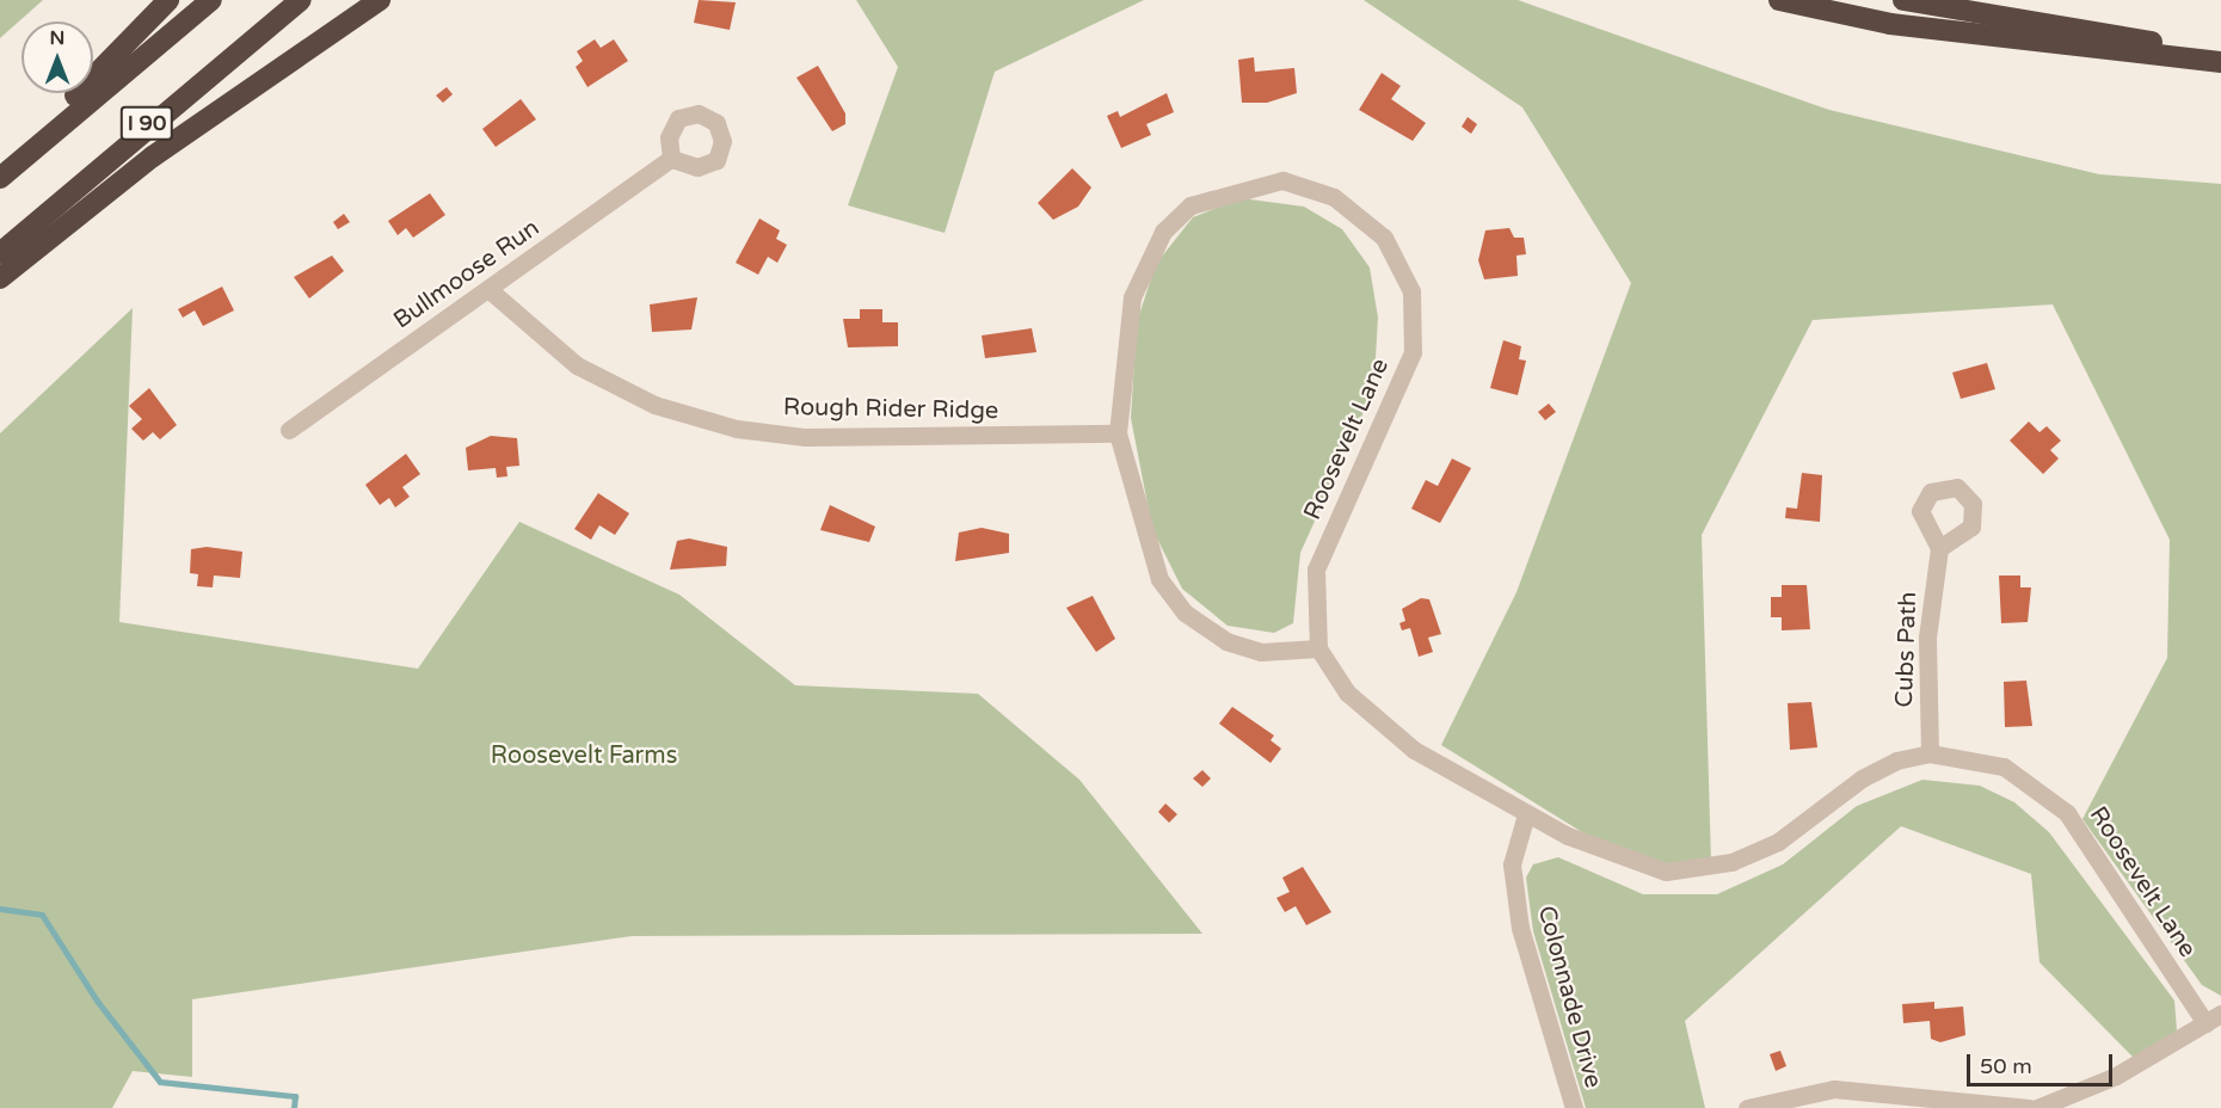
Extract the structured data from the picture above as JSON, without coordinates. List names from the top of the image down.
{
  "streets": {
    "highway": ["I 90"],
    "street": [
      "Bullmoose Run",
      "Rough Rider Ridge",
      "Roosevelt Lane",
      "Cubs Path",
      "Colonnade Drive"
    ]
  },
  "crossings": [
    ["Bullmoose Run", "Rough Rider Ridge"],
    ["Rough Rider Ridge", "Roosevelt Lane"],
    ["Roosevelt Lane", "Cubs Path"]
  ],
  "parks": ["Roosevelt Farms"],
  "scale_bar": "50 m",
  "north": "top"
}
